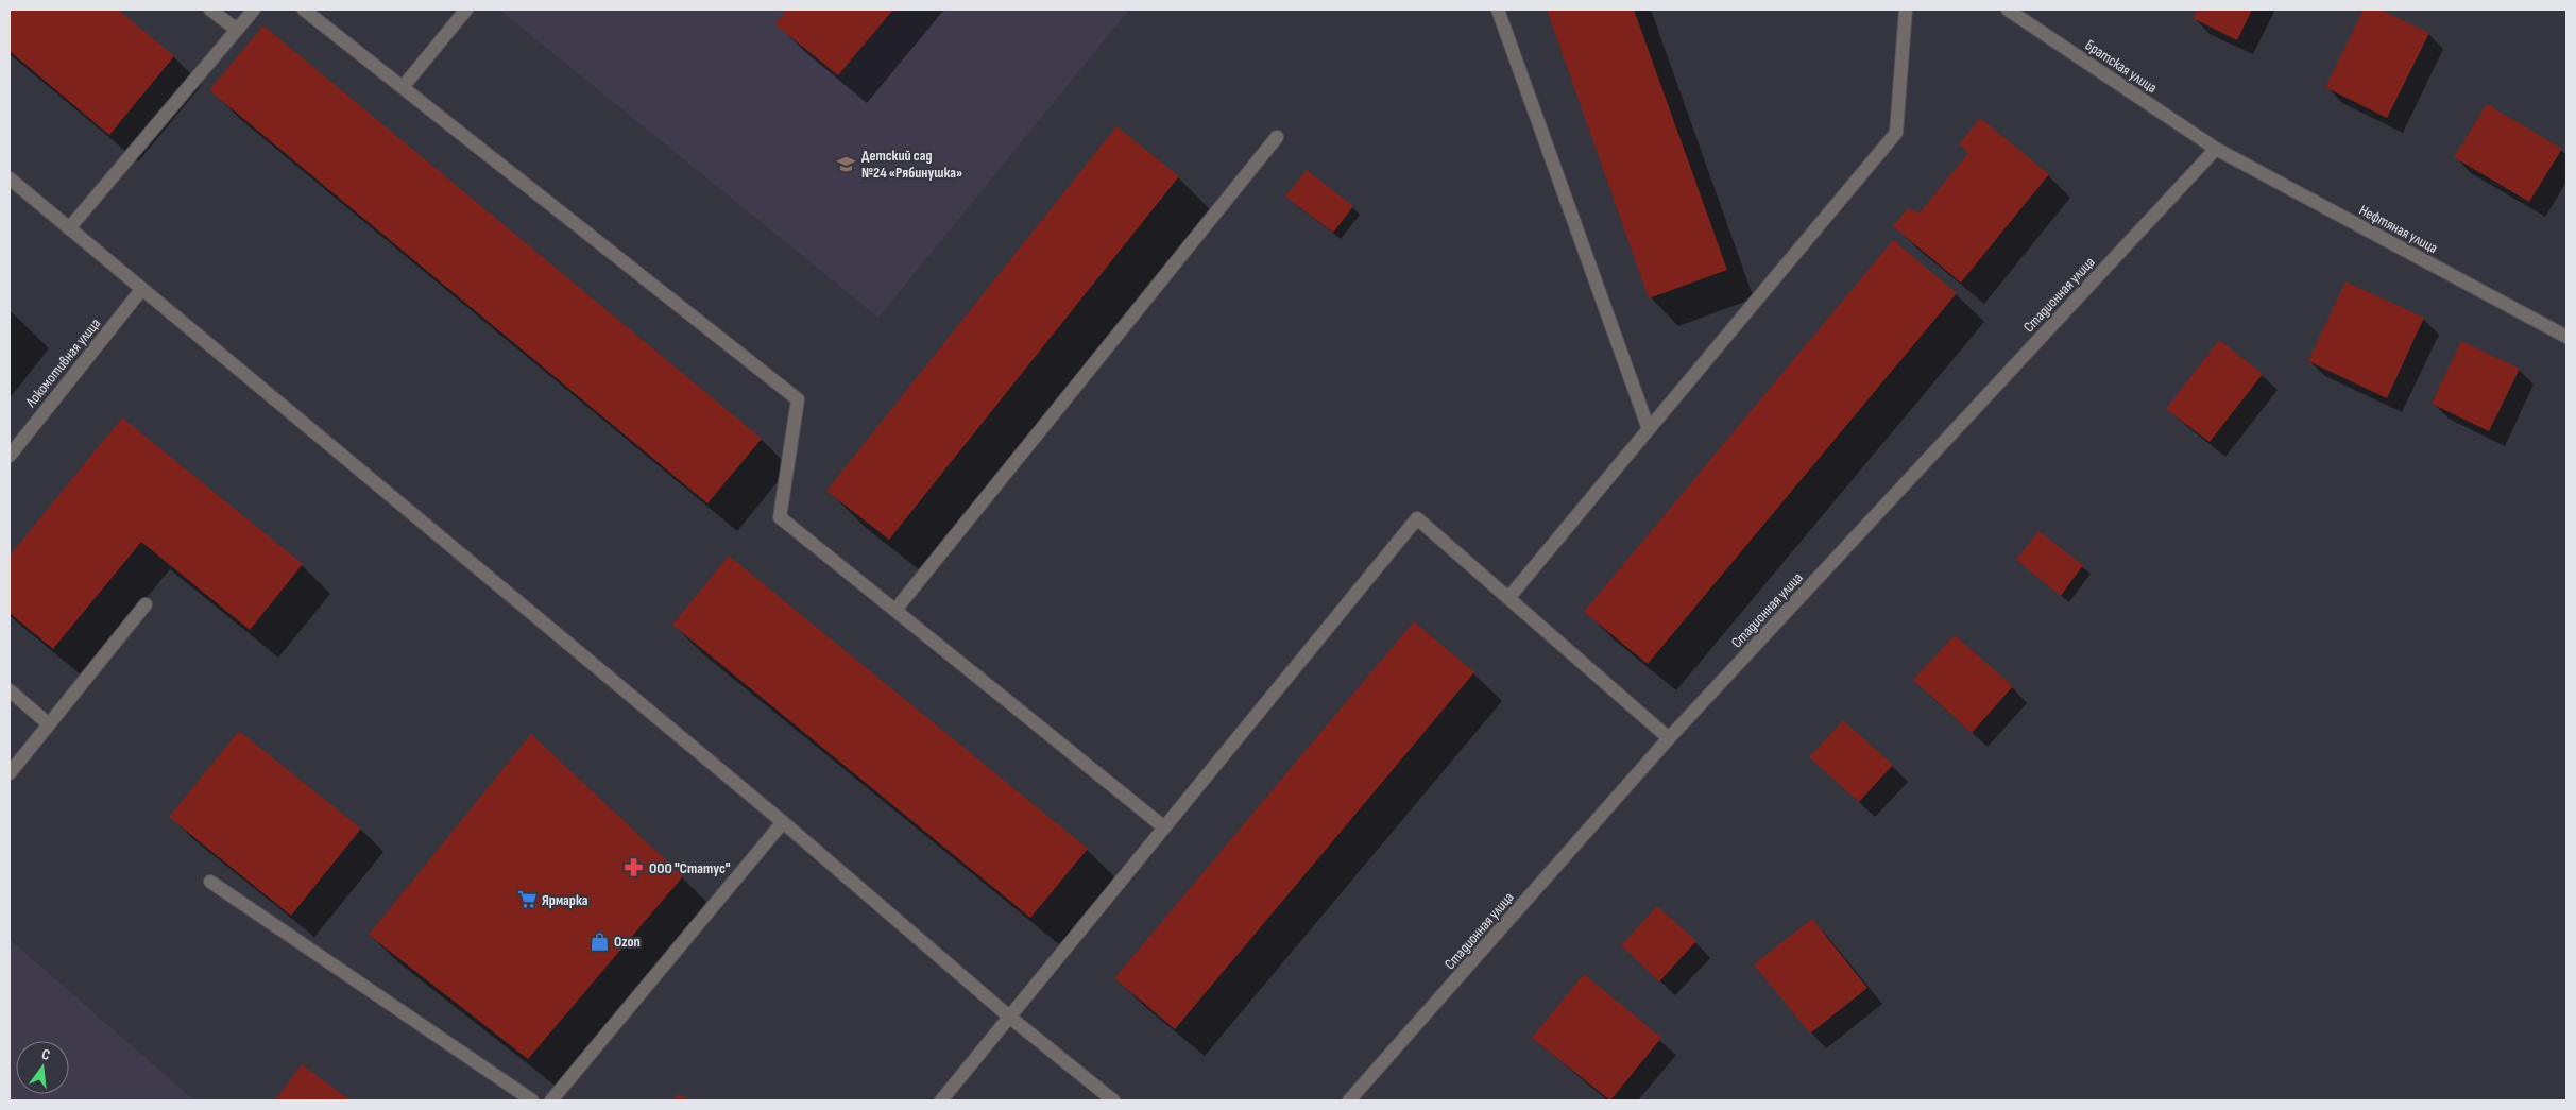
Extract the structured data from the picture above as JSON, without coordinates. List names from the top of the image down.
{
  "streets": {
    "street": [
      "Братская улица",
      "Нефтяная улица",
      "Стадионная улица",
      "Локомотивная улица"
    ]
  },
  "crossings": [
    ["Братская улица", "Нефтяная улица"],
    ["Братская улица", "Стадионная улица"],
    ["Нефтяная улица", "Стадионная улица"]
  ],
  "places": {
    "school or university": ["Детский сад №24 «Рябинушка»"],
    "pharmacy": ["ООО \"Статус\""],
    "supermarket": ["Ярмарка"],
    "shop": ["Ozon"]
  },
  "north": "top"
}
